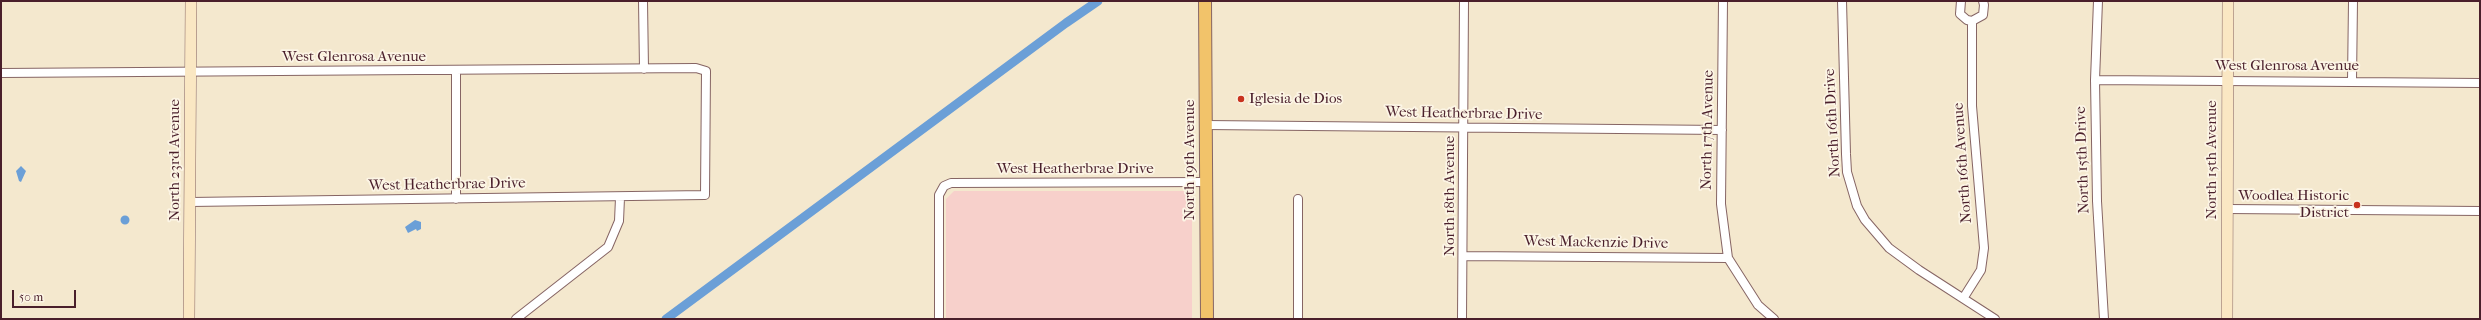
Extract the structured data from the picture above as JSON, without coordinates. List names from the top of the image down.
{
  "streets": {
    "main road": ["North 19th Avenue"],
    "street": [
      "West Glenrosa Avenue",
      "West Heatherbrae Drive",
      "North 16th Drive",
      "North 17th Avenue",
      "North 23rd Avenue",
      "North 15th Drive",
      "North 15th Avenue",
      "North 16th Avenue",
      "North 18th Avenue",
      "West Mackenzie Drive"
    ]
  },
  "crossings": [
    ["West Glenrosa Avenue", "West Heatherbrae Drive"],
    ["West Glenrosa Avenue", "North 23rd Avenue"],
    ["West Glenrosa Avenue", "North 15th Drive"],
    ["West Glenrosa Avenue", "North 15th Avenue"],
    ["West Heatherbrae Drive", "North 17th Avenue"],
    ["West Heatherbrae Drive", "North 23rd Avenue"],
    ["West Heatherbrae Drive", "North 19th Avenue"],
    ["West Heatherbrae Drive", "North 18th Avenue"],
    ["North 16th Drive", "North 16th Avenue"],
    ["North 17th Avenue", "West Mackenzie Drive"],
    ["North 18th Avenue", "West Mackenzie Drive"]
  ],
  "places": ["Iglesia de Dios", "Woodlea Historic District"],
  "scale_bar": "50 m"
}
